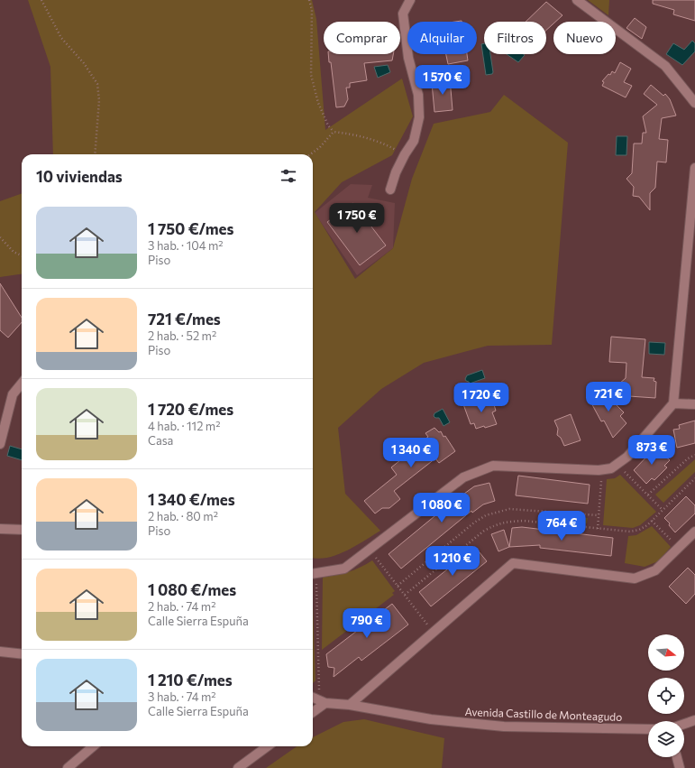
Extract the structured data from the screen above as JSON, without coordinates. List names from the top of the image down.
{
  "streets": {
    "street": ["Avenida Castillo de Monteagudo"]
  },
  "north": "right",
  "page": {
    "chip": [
      "Comprar",
      "Alquilar",
      "Filtros",
      "Nuevo"
    ],
    "price": [
      "1 570 €",
      "1 750 €",
      "721 €",
      "1 720 €",
      "873 €",
      "1 340 €",
      "1 080 €",
      "764 €",
      "1 210 €",
      "790 €"
    ],
    "heading": "10 viviendas",
    "list": [
      {
        "name": "1 750 €/mes",
        "note": "3 hab. · 104 m² · Piso"
      },
      {
        "name": "721 €/mes",
        "note": "2 hab. · 52 m² · Piso"
      },
      {
        "name": "1 720 €/mes",
        "note": "4 hab. · 112 m² · Casa"
      },
      {
        "name": "1 340 €/mes",
        "note": "2 hab. · 80 m² · Piso"
      },
      {
        "name": "1 080 €/mes",
        "note": "2 hab. · 74 m² · Calle Sierra Espuña"
      },
      {
        "name": "1 210 €/mes",
        "note": "3 hab. · 74 m² · Calle Sierra Espuña"
      }
    ]
  }
}
